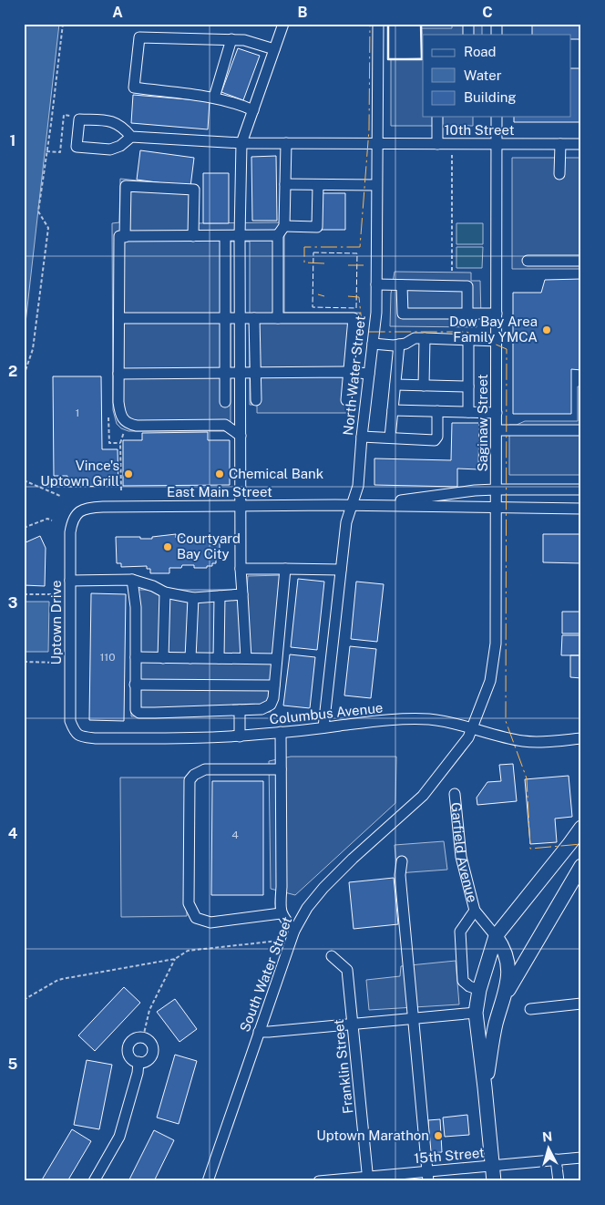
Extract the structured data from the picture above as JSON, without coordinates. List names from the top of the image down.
{
  "streets": {
    "street": [
      "10th Street",
      "North Water Street",
      "Saginaw Street",
      "East Main Street",
      "Uptown Drive",
      "Columbus Avenue",
      "Garfield Avenue",
      "South Water Street",
      "Franklin Street",
      "15th Street"
    ]
  },
  "crossings": [
    ["10th Street", "North Water Street"],
    ["10th Street", "Saginaw Street"],
    ["North Water Street", "East Main Street"],
    ["North Water Street", "Columbus Avenue"],
    ["Saginaw Street", "East Main Street"],
    ["Saginaw Street", "Columbus Avenue"],
    ["Saginaw Street", "South Water Street"],
    ["East Main Street", "Uptown Drive"],
    ["Uptown Drive", "Columbus Avenue"],
    ["Columbus Avenue", "South Water Street"],
    ["Franklin Street", "15th Street"]
  ],
  "places": [
    "Dow Bay Area Family YMCA",
    "Vince's Uptown Grill",
    "Chemical Bank",
    "Courtyard Bay City",
    "Uptown Marathon"
  ],
  "house_numbers": ["1", "110", "4"],
  "legend": ["Road", "Water", "Building"],
  "north": "top",
  "grid": {
    "columns": ["A", "B", "C"],
    "rows": [
      "1",
      "2",
      "3",
      "4",
      "5"
    ]
  }
}
